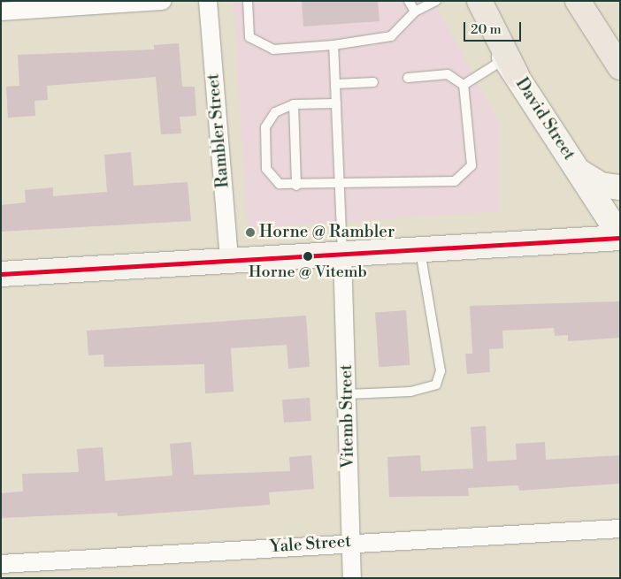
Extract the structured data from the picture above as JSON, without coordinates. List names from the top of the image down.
{
  "streets": {
    "main road": ["David Street"],
    "street": ["Rambler Street", "Vitemb Street", "Yale Street"]
  },
  "crossings": [
    ["Vitemb Street", "Yale Street"]
  ],
  "places": ["Horne @ Rambler", "Horne @ Vitemb"],
  "scale_bar": "20 m"
}
